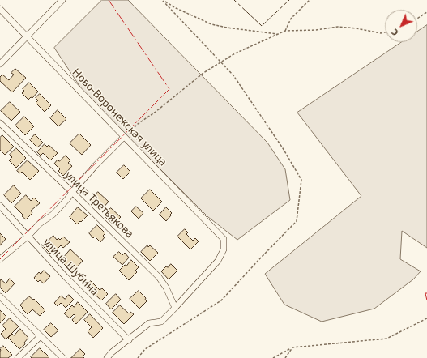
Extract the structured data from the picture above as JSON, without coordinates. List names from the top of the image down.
{
  "streets": {
    "street": ["Ново-Воронежская улица", "улица Третьякова", "улица Шубина"]
  },
  "crossings": [
    ["Ново-Воронежская улица", "улица Третьякова"]
  ],
  "north": "bottom left"
}
